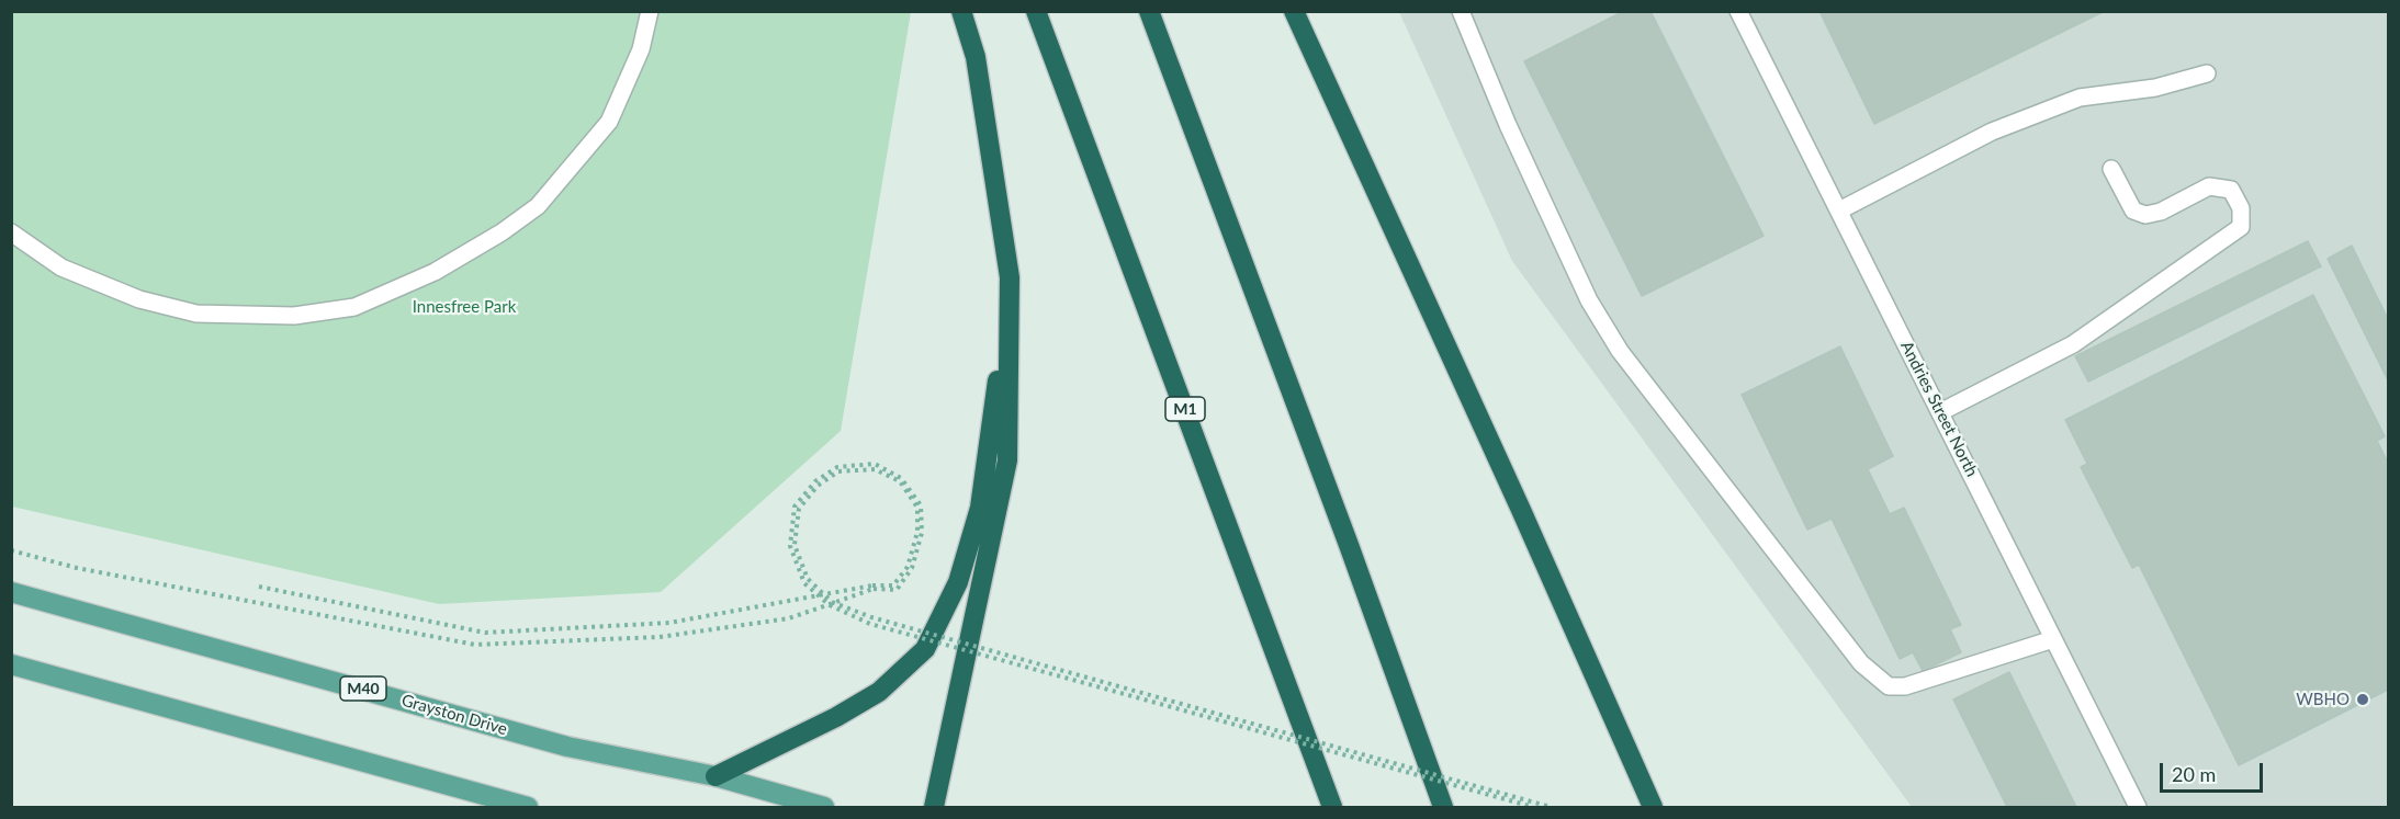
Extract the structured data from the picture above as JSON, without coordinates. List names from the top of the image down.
{
  "streets": {
    "highway": ["M1"],
    "main road": ["M40", "Grayston Drive"],
    "lane": ["Andries Street North"]
  },
  "parks": ["Innesfree Park"],
  "places": ["WBHO"],
  "scale_bar": "20 m"
}
